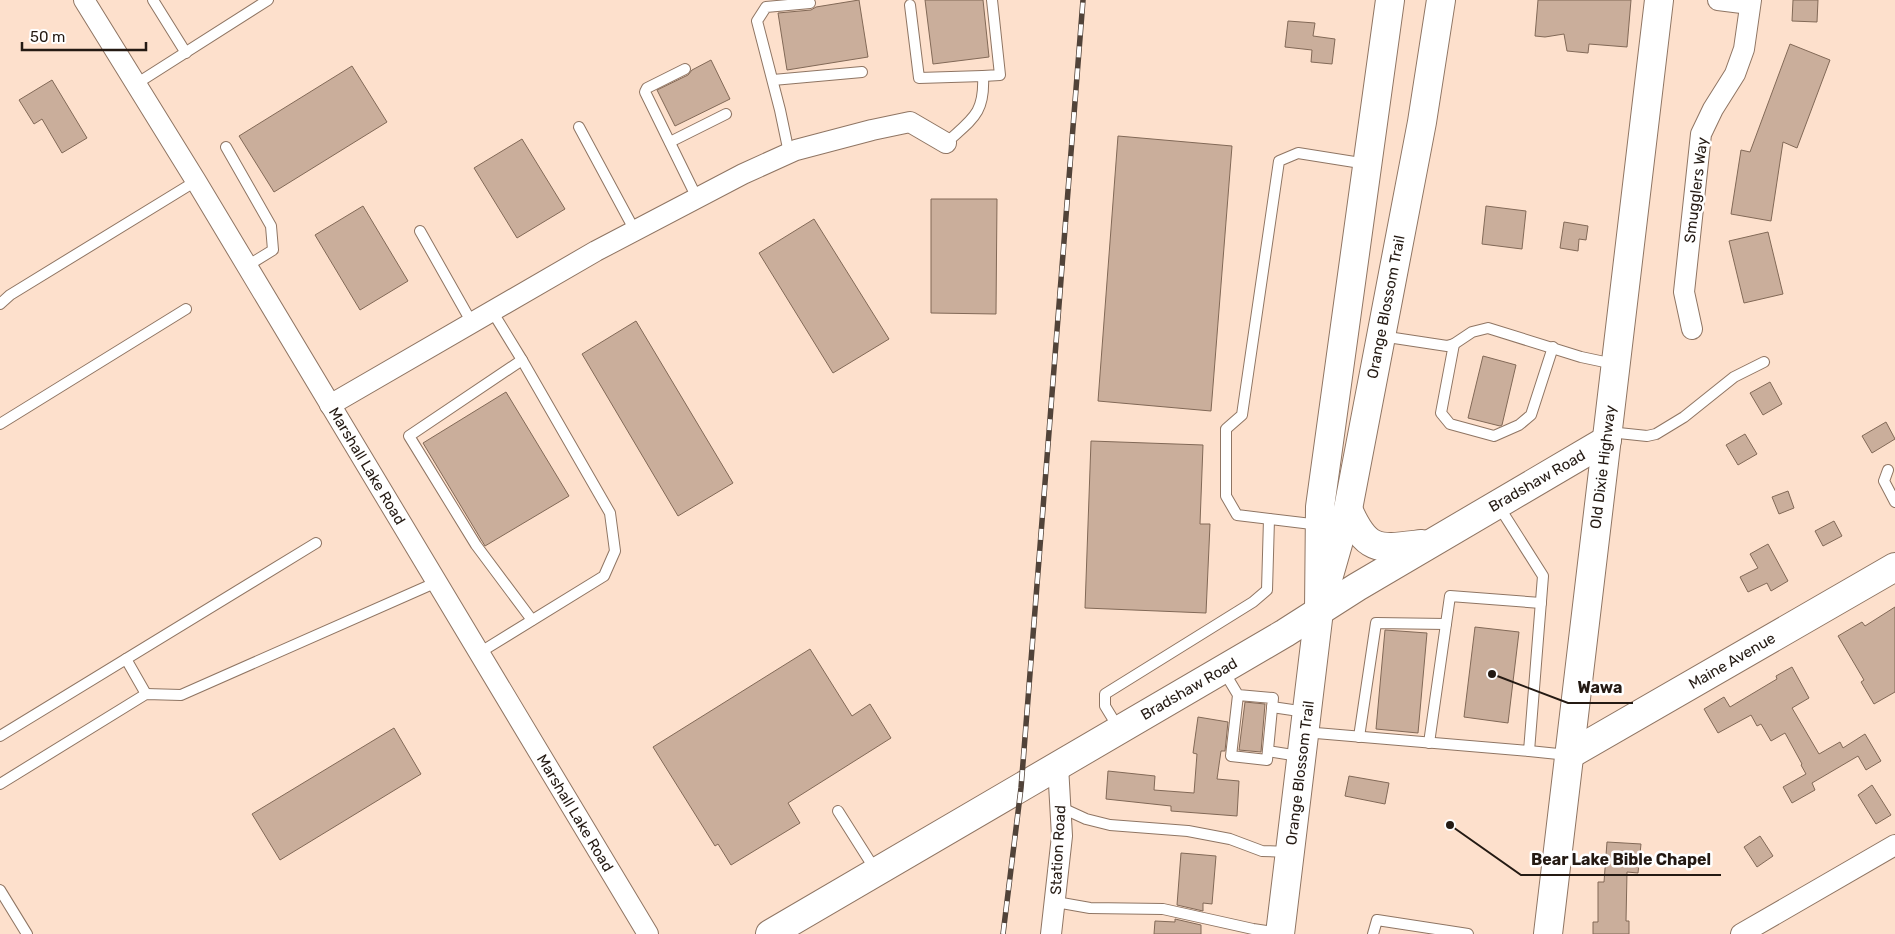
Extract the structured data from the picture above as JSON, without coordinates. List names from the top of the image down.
{
  "streets": {
    "street": [
      "Smugglers Way",
      "Orange Blossom Trail",
      "Marshall Lake Road",
      "Old Dixie Highway",
      "Bradshaw Road",
      "Maine Avenue",
      "Station Road"
    ]
  },
  "crossings": [
    ["Orange Blossom Trail", "Bradshaw Road"],
    ["Old Dixie Highway", "Bradshaw Road"],
    ["Old Dixie Highway", "Maine Avenue"],
    ["Bradshaw Road", "Station Road"]
  ],
  "places": ["Wawa", "Bear Lake Bible Chapel"],
  "scale_bar": "50 m"
}
